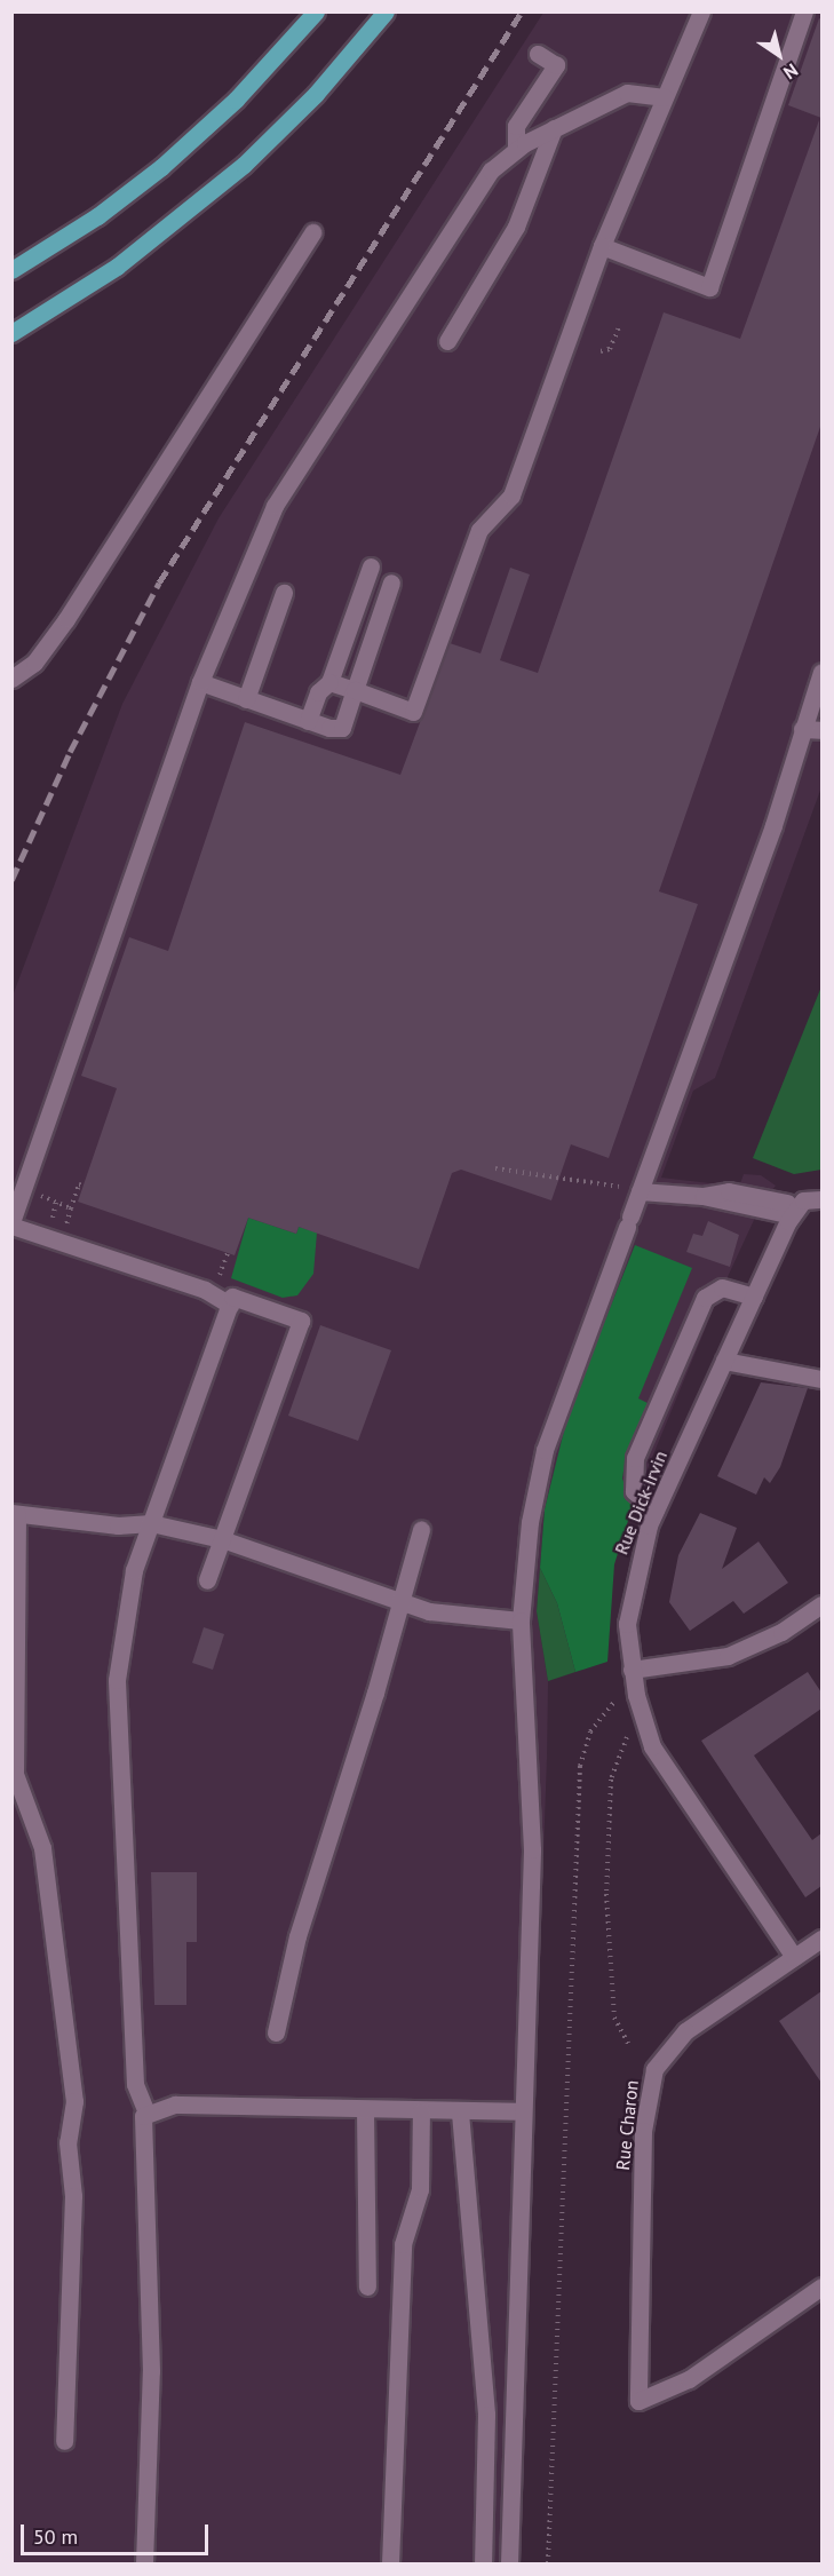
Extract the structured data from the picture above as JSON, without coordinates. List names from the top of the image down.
{
  "streets": {
    "street": ["Rue Dick-Irvin", "Rue Charon"]
  },
  "crossings": [
    ["Rue Dick-Irvin", "Rue Charon"]
  ],
  "scale_bar": "50 m",
  "north": "bottom right"
}
